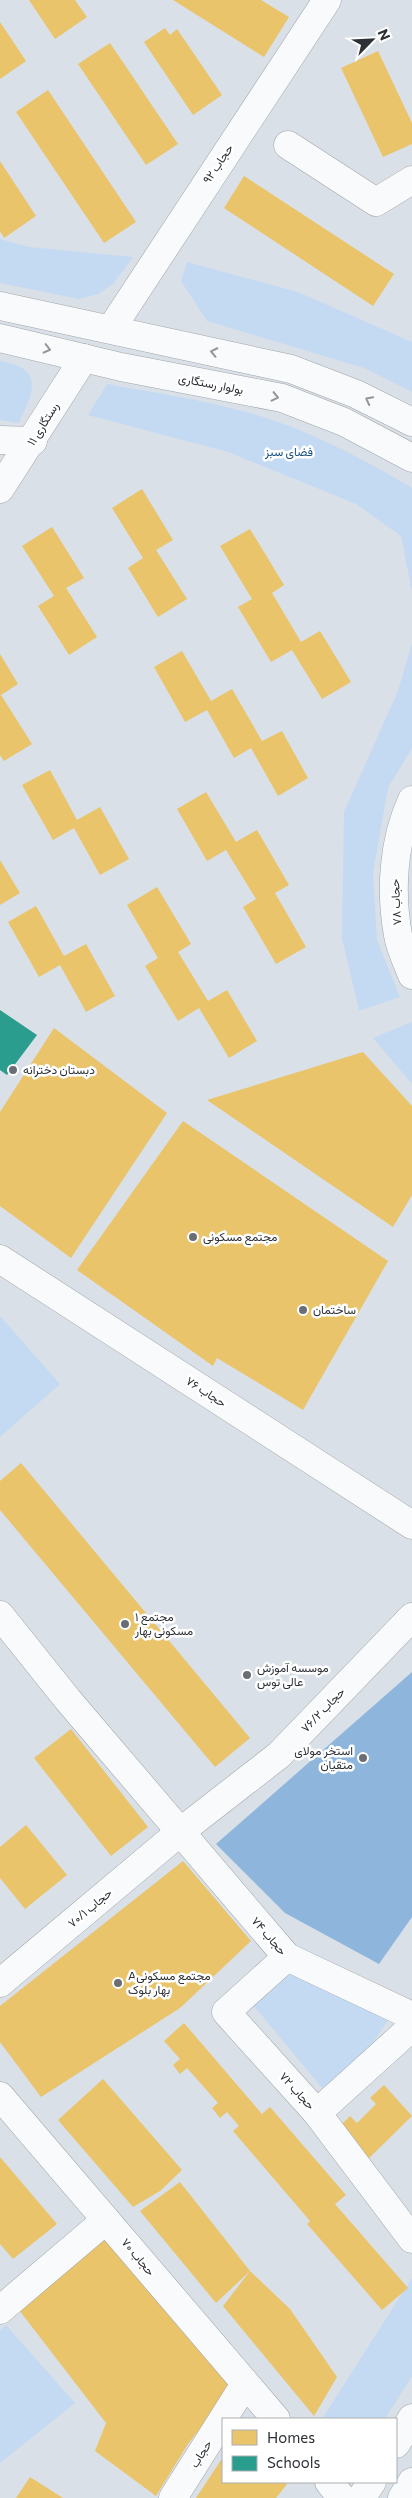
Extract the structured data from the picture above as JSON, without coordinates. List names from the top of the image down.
{
  "streets": {
    "street": [
      "حجاب ۹۲",
      "بولوار رستگاری",
      "رستگاری ۱۱",
      "حجاب ۷۸",
      "حجاب ۷۶",
      "حجاب ۷۶/۲",
      "حجاب ۷۰/۱",
      "حجاب ۷۴",
      "حجاب ۷۲",
      "حجاب ۷۰",
      "حجاب"
    ]
  },
  "crossings": [
    ["بولوار رستگاری", "رستگاری ۱۱"],
    ["حجاب ۷۶/۲", "حجاب ۷۰/۱"],
    ["حجاب ۷۶/۲", "حجاب ۷۴"],
    ["حجاب ۷۰/۱", "حجاب ۷۴"],
    ["حجاب ۷۴", "حجاب ۷۲"],
    ["حجاب ۷۰", "حجاب"]
  ],
  "parks": ["فضای سبز"],
  "places": [
    "دبستان دخترانه",
    "مجتمع مسکونی",
    "ساختمان",
    "۱ مجتمع مسکونی بهار",
    "موسسه آموزش عالی توس",
    "استخر مولای متقیان",
    "Aمجتمع مسکونی بهار بلوک"
  ],
  "legend": ["Homes", "Schools"],
  "north": "top right"
}
